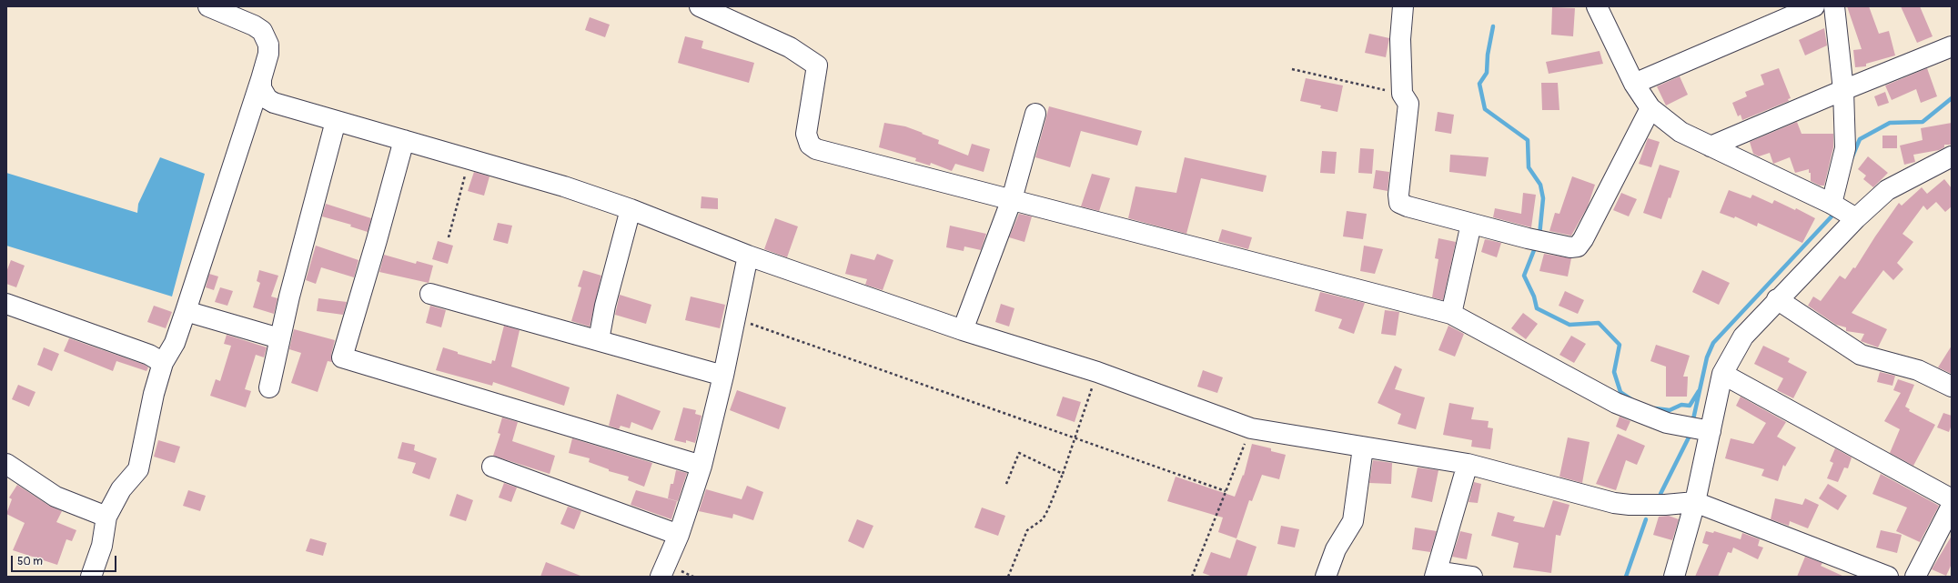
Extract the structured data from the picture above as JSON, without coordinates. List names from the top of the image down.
{
  "scale_bar": "50 m"
}
